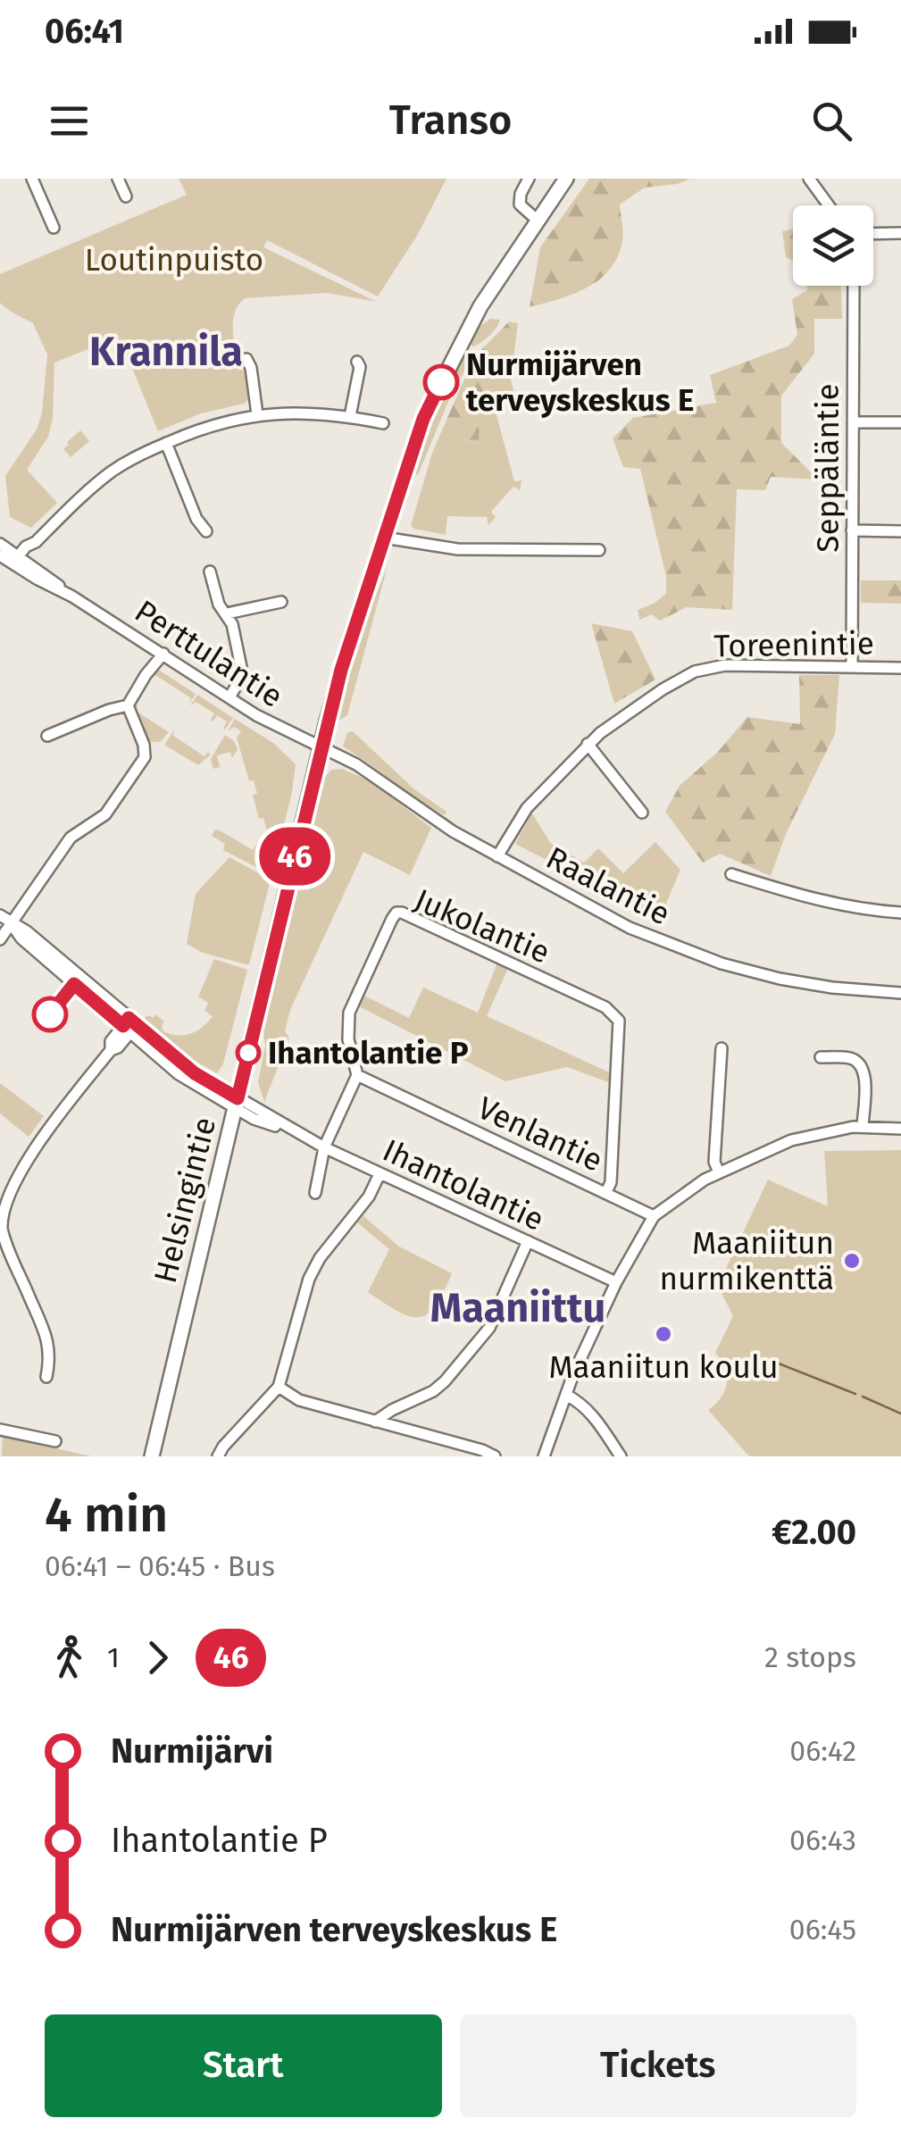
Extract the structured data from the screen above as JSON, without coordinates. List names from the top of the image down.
{
  "streets": {
    "main road": ["Helsingintie"],
    "street": [
      "Seppäläntie",
      "Toreenintie",
      "Perttulantie",
      "Raalantie",
      "Jukolantie",
      "Venlantie",
      "Ihantolantie"
    ]
  },
  "crossings": [
    ["Seppäläntie", "Toreenintie"],
    ["Toreenintie", "Raalantie"],
    ["Perttulantie", "Raalantie"],
    ["Perttulantie", "Helsingintie"],
    ["Raalantie", "Helsingintie"],
    ["Jukolantie", "Venlantie"],
    ["Ihantolantie", "Helsingintie"]
  ],
  "districts": ["Krannila", "Maaniittu"],
  "parks": ["Loutinpuisto"],
  "places": [
    "Nurmijärven terveyskeskus E",
    "Ihantolantie P",
    "Maaniitun nurmikenttä",
    "Maaniitun koulu"
  ],
  "lines": ["bus line 46"],
  "page": {
    "status": "06:41",
    "header": "Transo",
    "on_map": "46",
    "heading": ["4 min", "06:41 – 06:45 · Bus", "€2.00"],
    "legs": ["1", "46", "2 stops"],
    "list": [
      {
        "name": "Nurmijärvi",
        "value": "06:42"
      },
      {
        "name": "Ihantolantie P",
        "value": "06:43"
      },
      {
        "name": "Nurmijärven terveyskeskus E",
        "value": "06:45"
      }
    ],
    "buttons": ["Start", "Tickets"]
  }
}
